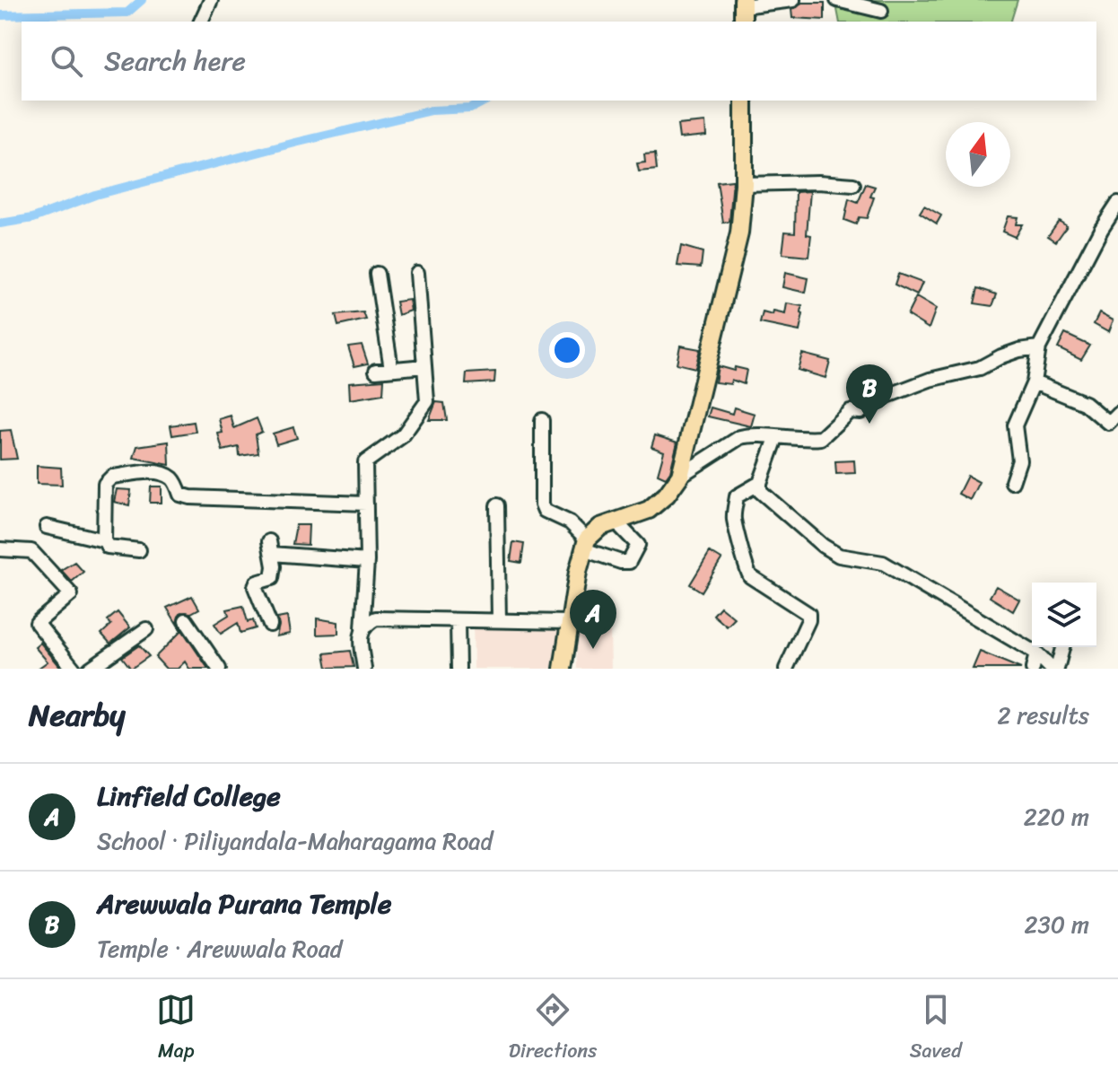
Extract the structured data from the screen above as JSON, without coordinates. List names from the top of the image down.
{
  "north": "top",
  "page": {
    "search": "Search here",
    "pins": ["B", "A"],
    "heading": ["Nearby", "2 results"],
    "list": [
      {
        "mark": "A",
        "name": "Linfield College",
        "note": "School · Piliyandala-Maharagama Road",
        "value": "220 m"
      },
      {
        "mark": "B",
        "name": "Arewwala Purana Temple",
        "note": "Temple · Arewwala Road",
        "value": "230 m"
      }
    ],
    "nav": ["Map", "Directions", "Saved"]
  }
}
